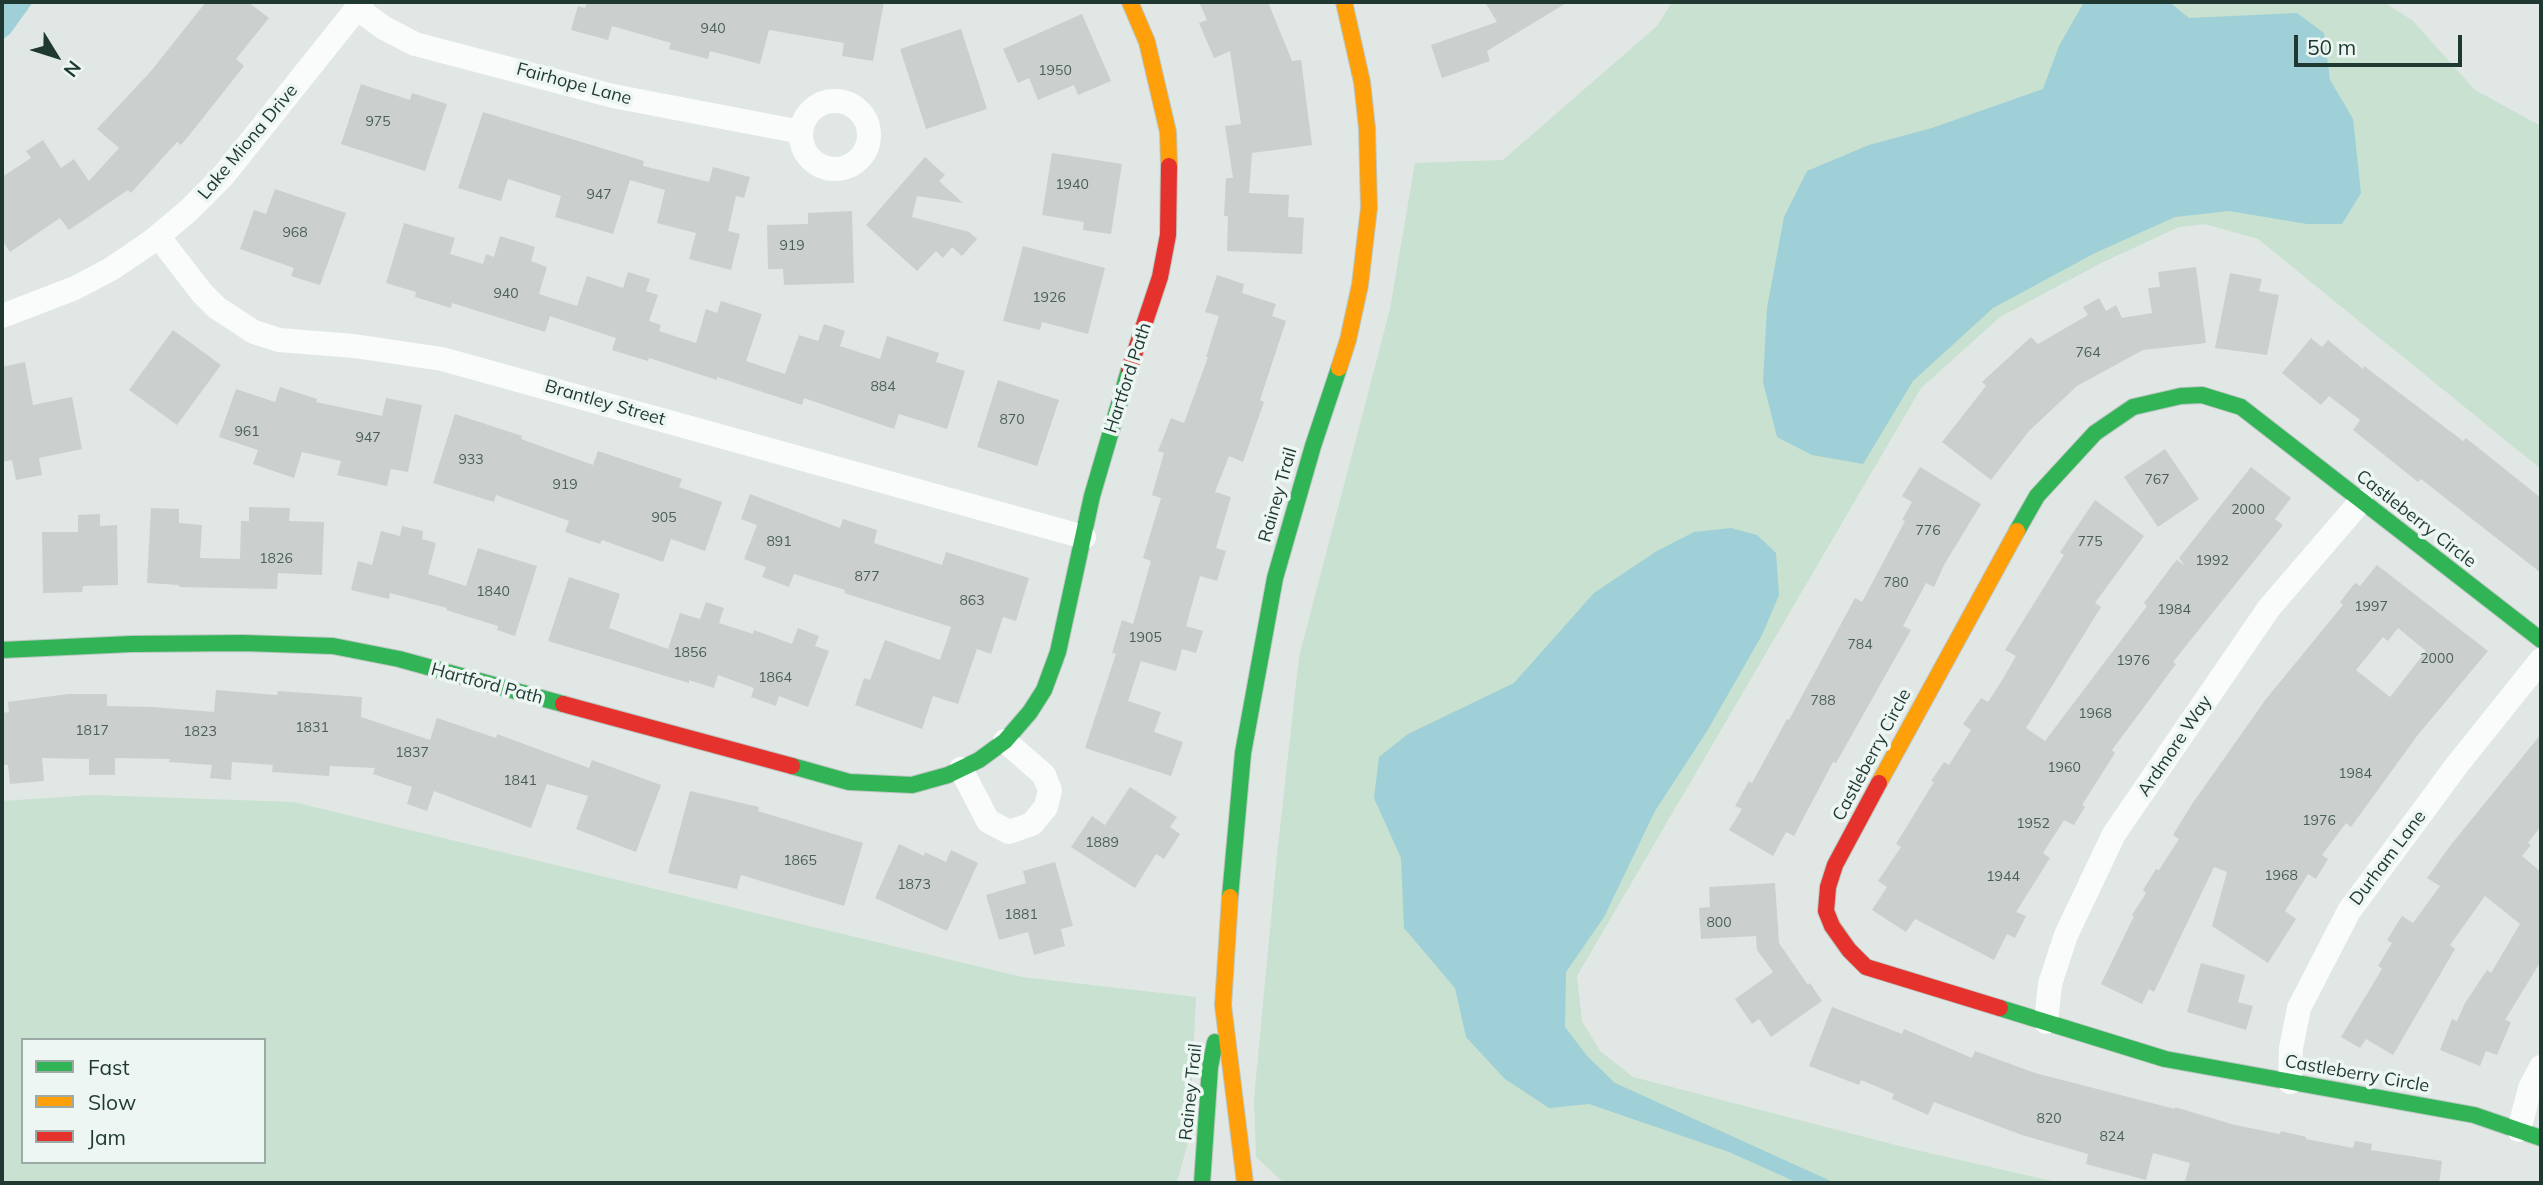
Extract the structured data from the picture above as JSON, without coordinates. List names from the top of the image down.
{
  "streets": {
    "street": [
      "Fairhope Lane",
      "Lake Miona Drive",
      "Hartford Path",
      "Brantley Street",
      "Rainey Trail",
      "Castleberry Circle",
      "Ardmore Way",
      "Durham Lane"
    ]
  },
  "crossings": [
    ["Fairhope Lane", "Lake Miona Drive"],
    ["Lake Miona Drive", "Brantley Street"],
    ["Hartford Path", "Brantley Street"],
    ["Castleberry Circle", "Ardmore Way"],
    ["Castleberry Circle", "Durham Lane"]
  ],
  "house_numbers": [
    "940",
    "1950",
    "975",
    "1940",
    "947",
    "968",
    "919",
    "940",
    "1926",
    "764",
    "884",
    "870",
    "961",
    "947",
    "933",
    "767",
    "919",
    "2000",
    "905",
    "776",
    "891",
    "775",
    "1826",
    "1992",
    "877",
    "780",
    "1840",
    "863",
    "1997",
    "1984",
    "1905",
    "784",
    "1856",
    "2000",
    "1976",
    "1864",
    "788",
    "1968",
    "1831",
    "1817",
    "1823",
    "1837",
    "1960",
    "1984",
    "1841",
    "1976",
    "1952",
    "1889",
    "1865",
    "1968",
    "1944",
    "1873",
    "1881",
    "800",
    "820",
    "824"
  ],
  "legend": ["Fast", "Slow", "Jam"],
  "scale_bar": "50 m",
  "north": "bottom right"
}
